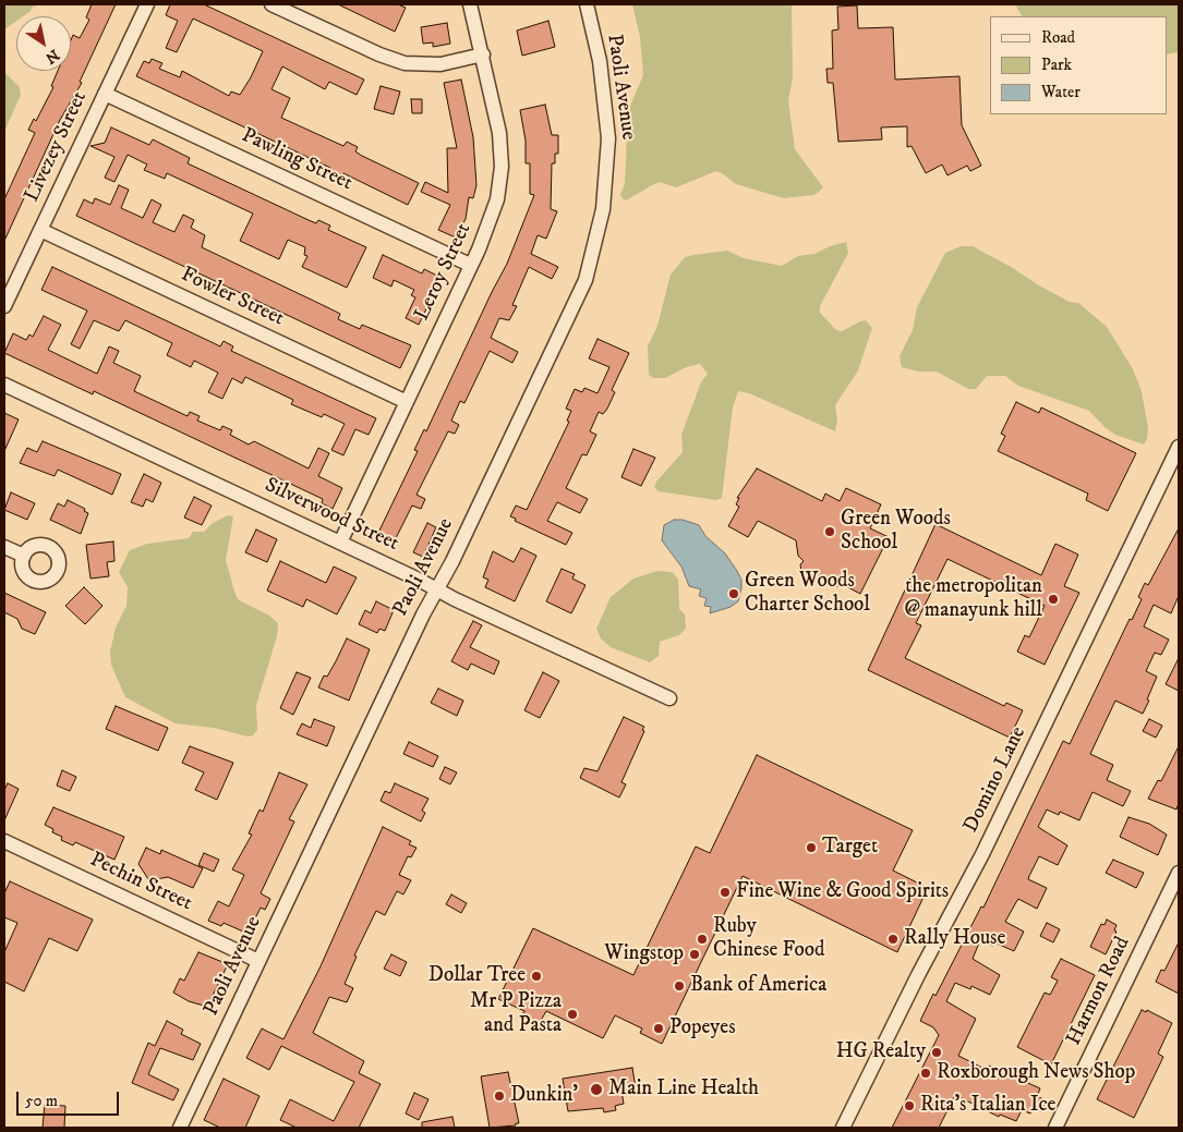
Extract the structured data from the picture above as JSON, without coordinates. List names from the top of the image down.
{
  "streets": {
    "street": [
      "Paoli Avenue",
      "Livezey Street",
      "Pawling Street",
      "Leroy Street",
      "Fowler Street",
      "Silverwood Street",
      "Domino Lane",
      "Pechin Street",
      "Harmon Road"
    ]
  },
  "crossings": [
    ["Paoli Avenue", "Silverwood Street"],
    ["Paoli Avenue", "Pechin Street"],
    ["Livezey Street", "Pawling Street"],
    ["Livezey Street", "Fowler Street"],
    ["Pawling Street", "Leroy Street"],
    ["Leroy Street", "Fowler Street"],
    ["Leroy Street", "Silverwood Street"]
  ],
  "places": [
    "Green Woods School",
    "Green Woods Charter School",
    "the metropolitan @ manayunk hill",
    "Target",
    "Fine Wine & Good Spirits",
    "Ruby Chinese Food",
    "Rally House",
    "Wingstop",
    "Dollar Tree",
    "Bank of America",
    "Mr P Pizza and Pasta",
    "Popeyes",
    "HG Realty",
    "Roxborough News Shop",
    "Main Line Health",
    "Dunkin'",
    "Rita's Italian Ice"
  ],
  "legend": ["Road", "Park", "Water"],
  "scale_bar": "50 m",
  "north": "bottom right"
}
